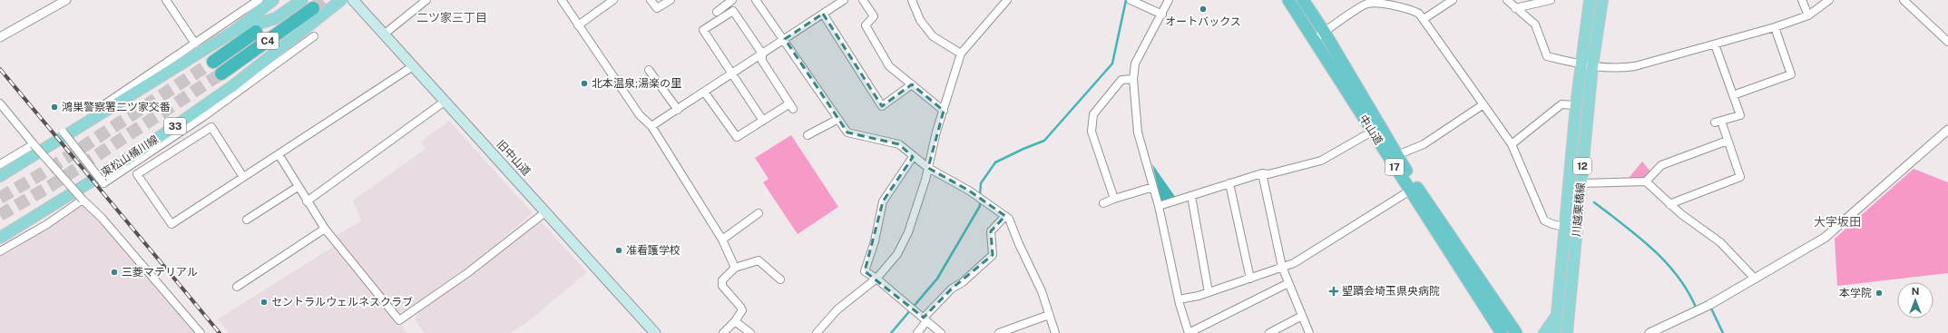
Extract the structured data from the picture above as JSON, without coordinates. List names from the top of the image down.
{
  "streets": {
    "highway": ["C4", "中山道", "17"],
    "main road": [
      "33",
      "東松山桶川線",
      "旧中山道",
      "12",
      "川越栗橋線"
    ]
  },
  "districts": ["二ツ家三丁目", "大字坂田"],
  "places": {
    "other": [
      "オートバックス",
      "北本温泉;湯楽の里",
      "鴻巣警察署二ツ家交番",
      "准看護学校",
      "三菱マテリアル",
      "本学院",
      "セントラルウェルネスクラブ"
    ],
    "health": ["聖蹟会埼玉県央病院"]
  },
  "north": "top"
}
